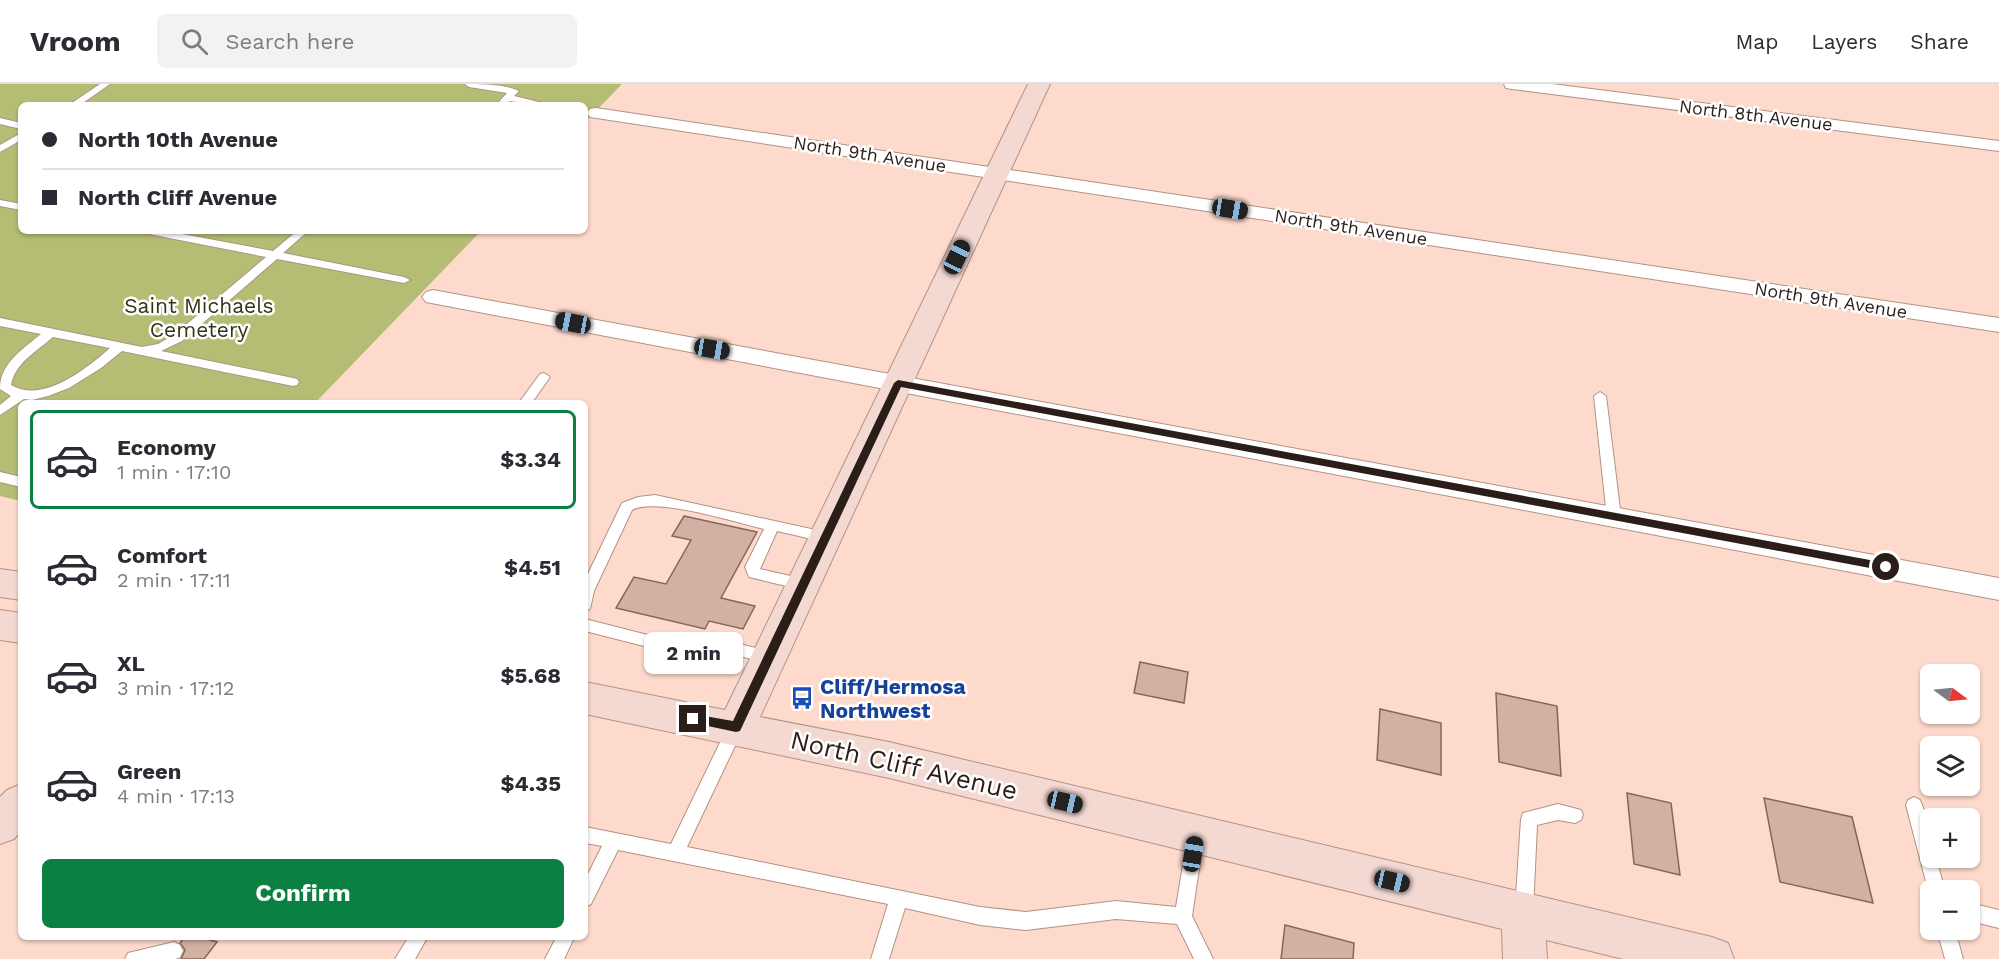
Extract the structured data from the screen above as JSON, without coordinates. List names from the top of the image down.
{
  "streets": {
    "street": ["North 8th Avenue", "North 9th Avenue", "North Cliff Avenue"]
  },
  "parks": ["Saint Michaels Cemetery"],
  "places": {
    "bus stop": ["Cliff/Hermosa Northwest"]
  },
  "north": "right",
  "page": {
    "header": "Vroom",
    "search": "Search here",
    "nav": ["Map", "Layers", "Share"],
    "banner": ["North 10th Avenue", "North Cliff Avenue"],
    "list": [
      {
        "name": "Economy",
        "note": "1 min · 17:10",
        "value": "$3.34"
      },
      {
        "name": "Comfort",
        "note": "2 min · 17:11",
        "value": "$4.51"
      },
      {
        "name": "XL",
        "note": "3 min · 17:12",
        "value": "$5.68"
      },
      {
        "name": "Green",
        "note": "4 min · 17:13",
        "value": "$4.35"
      }
    ],
    "bubble": "2 min",
    "map_buttons": ["+", "−"],
    "buttons": "Confirm"
  }
}
